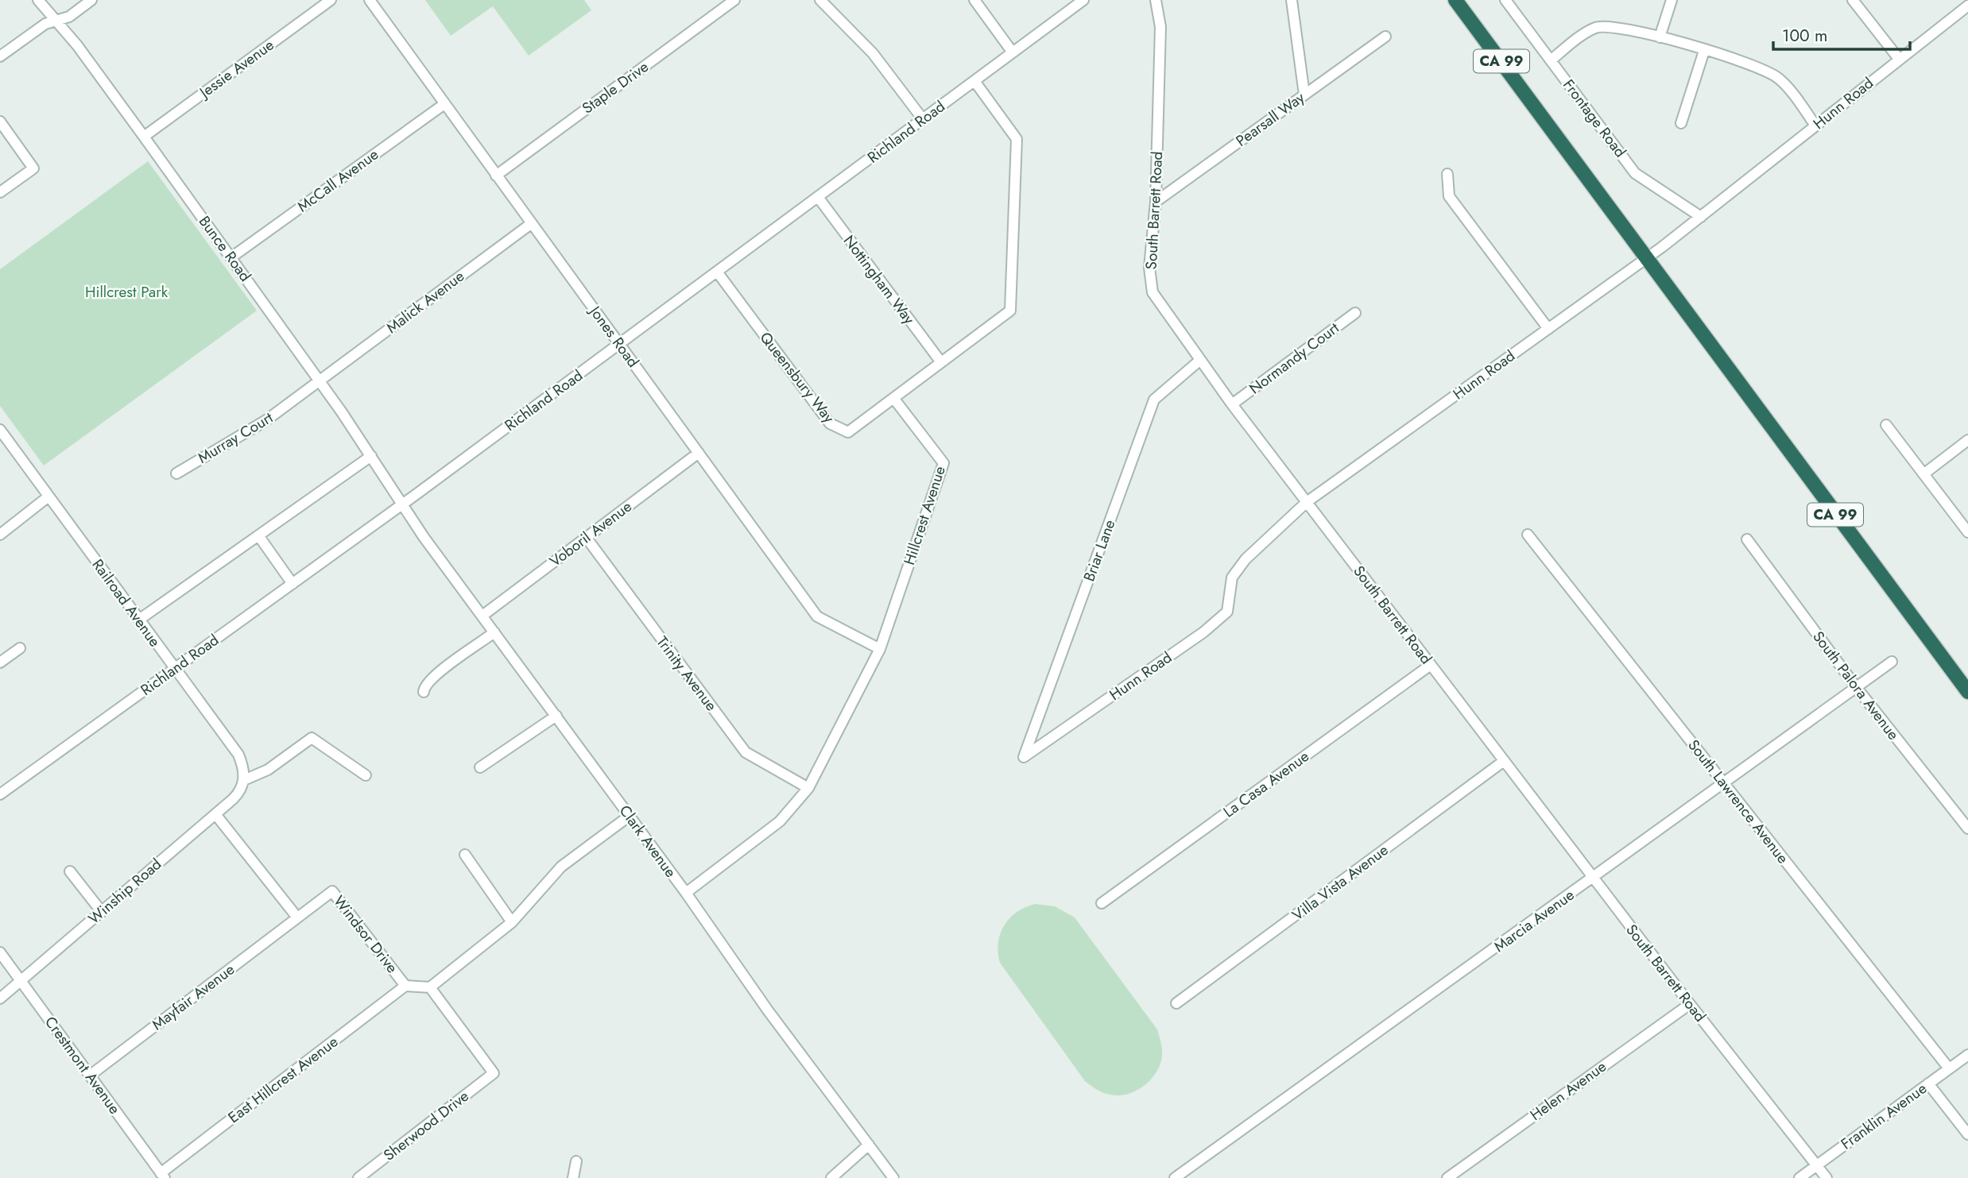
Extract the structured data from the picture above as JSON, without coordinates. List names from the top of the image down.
{
  "streets": {
    "highway": ["CA 99"],
    "street": [
      "Jessie Avenue",
      "Staple Drive",
      "Hunn Road",
      "Frontage Road",
      "Pearsall Way",
      "Richland Road",
      "McCall Avenue",
      "South Barrett Road",
      "Bunce Road",
      "Nottingham Way",
      "Malick Avenue",
      "Jones Road",
      "Normandy Court",
      "Queensbury Way",
      "Murray Court",
      "Hillcrest Avenue",
      "Voboril Avenue",
      "Briar Lane",
      "Railroad Avenue",
      "Trinity Avenue",
      "South Palora Avenue",
      "La Casa Avenue",
      "South Lawrence Avenue",
      "Clark Avenue",
      "Villa Vista Avenue",
      "Winship Road",
      "Marcia Avenue",
      "Windsor Drive",
      "Mayfair Avenue",
      "Crestmont Avenue",
      "East Hillcrest Avenue",
      "Helen Avenue",
      "Franklin Avenue",
      "Sherwood Drive"
    ]
  },
  "crossings": [
    ["CA 99", "Hunn Road"],
    ["Jessie Avenue", "Bunce Road"],
    ["Staple Drive", "Jones Road"],
    ["Hunn Road", "Frontage Road"],
    ["Hunn Road", "South Barrett Road"],
    ["Hunn Road", "Briar Lane"],
    ["Pearsall Way", "South Barrett Road"],
    ["Richland Road", "Bunce Road"],
    ["Richland Road", "Nottingham Way"],
    ["Richland Road", "Jones Road"],
    ["Richland Road", "Queensbury Way"],
    ["Richland Road", "Railroad Avenue"],
    ["Richland Road", "Clark Avenue"],
    ["McCall Avenue", "Bunce Road"],
    ["McCall Avenue", "Jones Road"],
    ["South Barrett Road", "Normandy Court"],
    ["South Barrett Road", "Briar Lane"],
    ["South Barrett Road", "La Casa Avenue"],
    ["South Barrett Road", "Villa Vista Avenue"],
    ["South Barrett Road", "Marcia Avenue"],
    ["South Barrett Road", "Helen Avenue"],
    ["South Barrett Road", "Franklin Avenue"],
    ["Bunce Road", "Malick Avenue"],
    ["Bunce Road", "Murray Court"],
    ["Bunce Road", "Clark Avenue"],
    ["Malick Avenue", "Jones Road"],
    ["Malick Avenue", "Murray Court"],
    ["Jones Road", "Hillcrest Avenue"],
    ["Jones Road", "Voboril Avenue"],
    ["Queensbury Way", "Hillcrest Avenue"],
    ["Hillcrest Avenue", "Trinity Avenue"],
    ["Hillcrest Avenue", "Clark Avenue"],
    ["Voboril Avenue", "Trinity Avenue"],
    ["Voboril Avenue", "Clark Avenue"],
    ["Railroad Avenue", "Winship Road"],
    ["South Palora Avenue", "Marcia Avenue"],
    ["South Lawrence Avenue", "Marcia Avenue"],
    ["South Lawrence Avenue", "Franklin Avenue"],
    ["Winship Road", "Crestmont Avenue"],
    ["Windsor Drive", "Mayfair Avenue"],
    ["Windsor Drive", "East Hillcrest Avenue"],
    ["Windsor Drive", "Sherwood Drive"],
    ["Mayfair Avenue", "Crestmont Avenue"],
    ["Crestmont Avenue", "East Hillcrest Avenue"]
  ],
  "parks": ["Hillcrest Park"],
  "scale_bar": "100 m"
}
